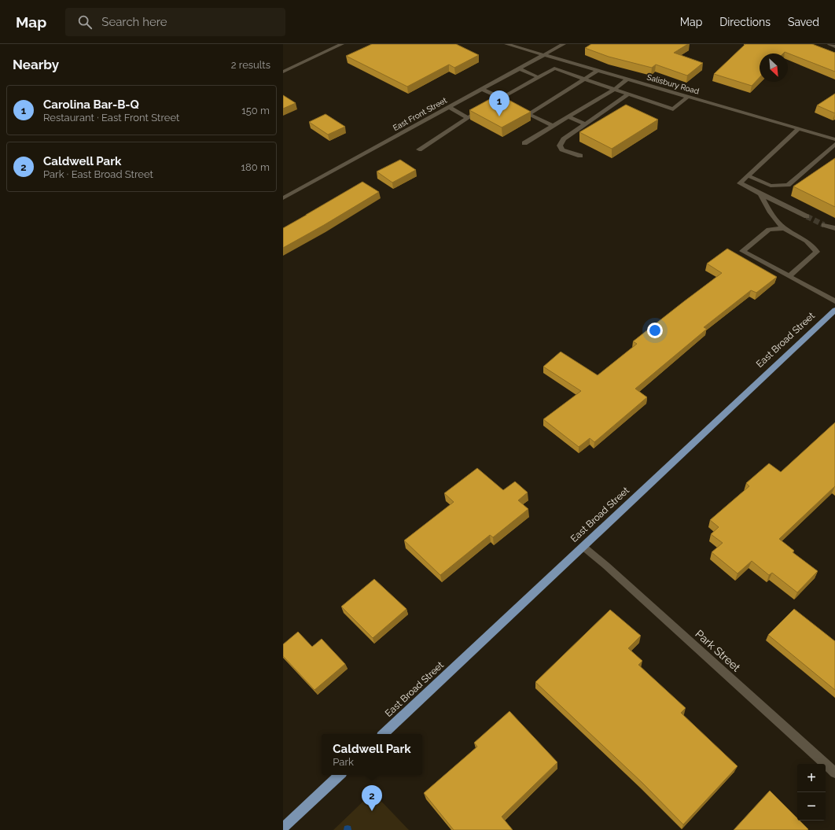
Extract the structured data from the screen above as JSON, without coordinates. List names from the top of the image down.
{
  "streets": {
    "main road": ["East Broad Street"],
    "street": ["Salisbury Road", "East Front Street", "Park Street"]
  },
  "crossings": [
    ["Salisbury Road", "East Front Street"],
    ["East Broad Street", "Park Street"]
  ],
  "north": "bottom right",
  "page": {
    "header": "Map",
    "search": "Search here",
    "nav": ["Map", "Directions", "Saved"],
    "heading": ["Nearby", "2 results"],
    "list": [
      {
        "mark": "1",
        "name": "Carolina Bar-B-Q",
        "note": "Restaurant · East Front Street",
        "value": "150 m"
      },
      {
        "mark": "2",
        "name": "Caldwell Park",
        "note": "Park · East Broad Street",
        "value": "180 m"
      }
    ],
    "pins": ["1", "2"],
    "popup": ["Caldwell Park", "Park"],
    "map_buttons": ["+", "−"]
  }
}
